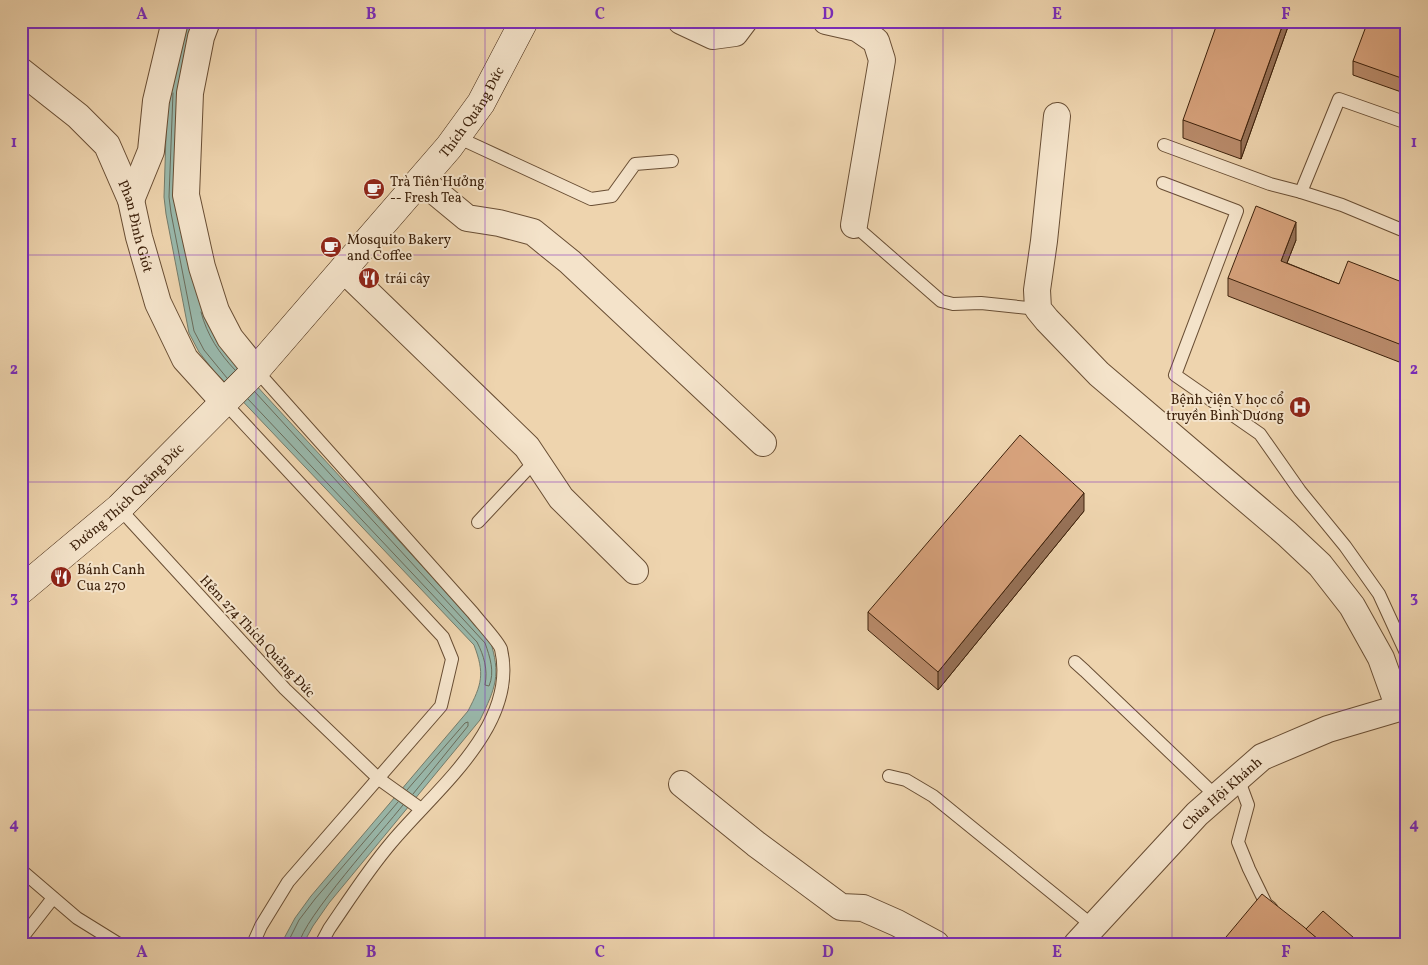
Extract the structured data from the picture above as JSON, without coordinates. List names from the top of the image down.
{
  "streets": {
    "street": [
      "Thích Quảng Đức",
      "Phan Đình Giót",
      "Đường Thích Quảng Đức",
      "Chùa Hội Khánh"
    ],
    "lane": ["Hẻm 274 Thích Quảng Đức"]
  },
  "crossings": [
    ["Thích Quảng Đức", "Phan Đình Giót"],
    ["Thích Quảng Đức", "Đường Thích Quảng Đức"],
    ["Phan Đình Giót", "Đường Thích Quảng Đức"],
    ["Đường Thích Quảng Đức", "Hẻm 274 Thích Quảng Đức"]
  ],
  "places": {
    "cafe": ["Trà Tiên Hưởng -- Fresh Tea", "Mosquito Bakery and Coffee"],
    "restaurant": ["trái cây", "Bánh Canh Cua 270"],
    "hospital": ["Bệnh viện Y học cổ truyền Bình Dương"]
  },
  "grid": {
    "columns": [
      "A",
      "B",
      "C",
      "D",
      "E",
      "F"
    ],
    "rows": [
      "1",
      "2",
      "3",
      "4"
    ]
  }
}
